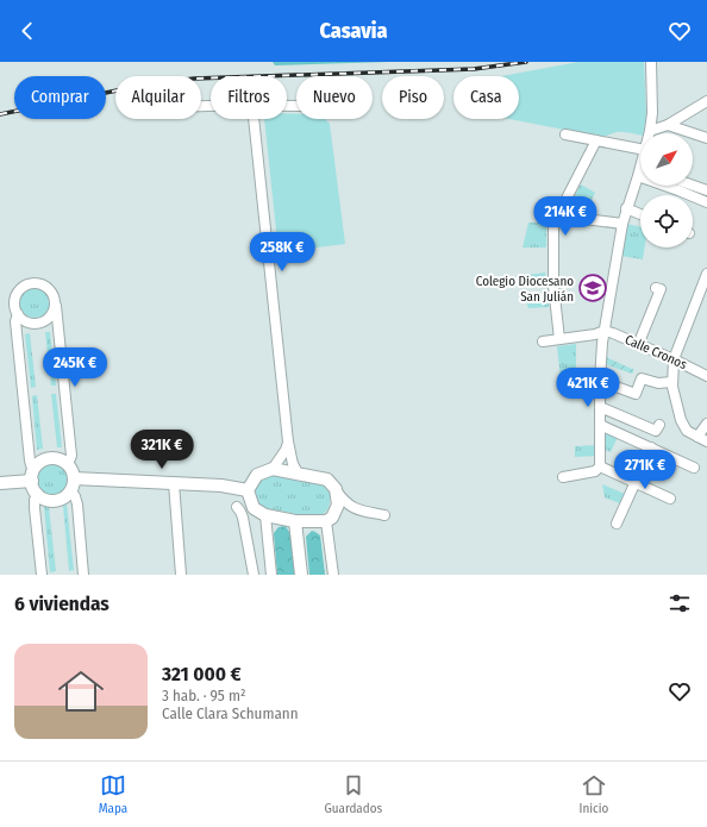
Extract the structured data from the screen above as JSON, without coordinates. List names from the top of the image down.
{
  "streets": {
    "street": ["Calle Cronos"]
  },
  "places": {
    "school or university": ["Colegio Diocesano San Julián"]
  },
  "north": "top right",
  "page": {
    "header": "Casavia",
    "chip": [
      "Comprar",
      "Alquilar",
      "Filtros",
      "Nuevo",
      "Piso",
      "Casa"
    ],
    "price": [
      "214K €",
      "258K €",
      "245K €",
      "421K €",
      "321K €",
      "271K €"
    ],
    "heading": "6 viviendas",
    "list": [
      {
        "name": "321 000 €",
        "note": "3 hab. · 95 m² · Calle Clara Schumann"
      }
    ],
    "tabs": ["Mapa", "Guardados", "Inicio"]
  }
}
